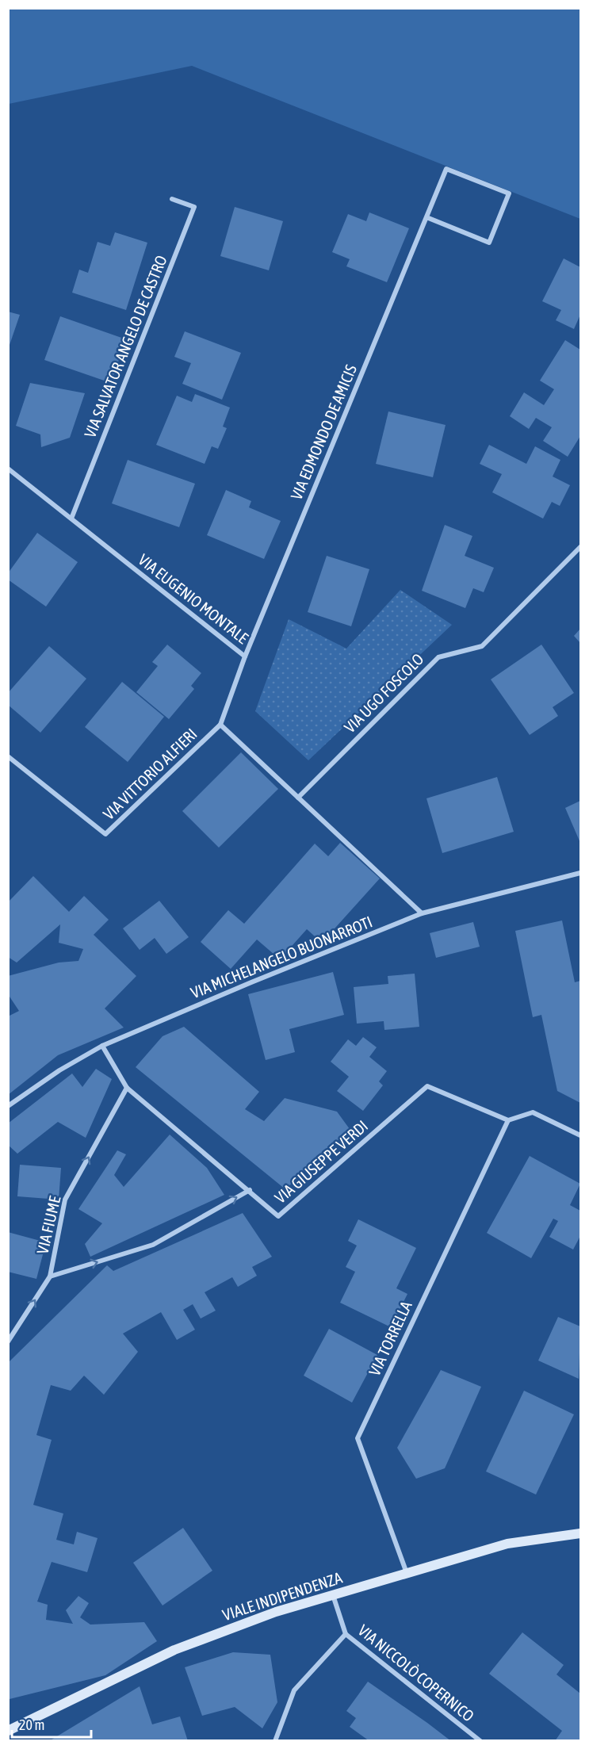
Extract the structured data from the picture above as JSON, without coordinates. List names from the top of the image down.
{
  "streets": {
    "main road": ["VIALE INDIPENDENZA"],
    "street": [
      "VIA SALVATOR ANGELO DE CASTRO",
      "VIA EDMONDO DE AMICIS",
      "VIA EUGENIO MONTALE",
      "VIA UGO FOSCOLO",
      "VIA VITTORIO ALFIERI",
      "VIA MICHELANGELO BUONARROTI",
      "VIA GIUSEPPE VERDI",
      "VIA FIUME",
      "VIA TORRELLA",
      "VIA NICCOLÒ COPERNICO"
    ]
  },
  "crossings": [
    ["VIA SALVATOR ANGELO DE CASTRO", "VIA EUGENIO MONTALE"],
    ["VIA EDMONDO DE AMICIS", "VIA EUGENIO MONTALE"],
    ["VIA EUGENIO MONTALE", "VIA VITTORIO ALFIERI"],
    ["VIA GIUSEPPE VERDI", "VIA FIUME"],
    ["VIA GIUSEPPE VERDI", "VIA TORRELLA"],
    ["VIA TORRELLA", "VIALE INDIPENDENZA"],
    ["VIALE INDIPENDENZA", "VIA NICCOLÒ COPERNICO"]
  ],
  "one_way": ["VIA GIUSEPPE VERDI", "VIA FIUME"],
  "scale_bar": "20 m"
}
